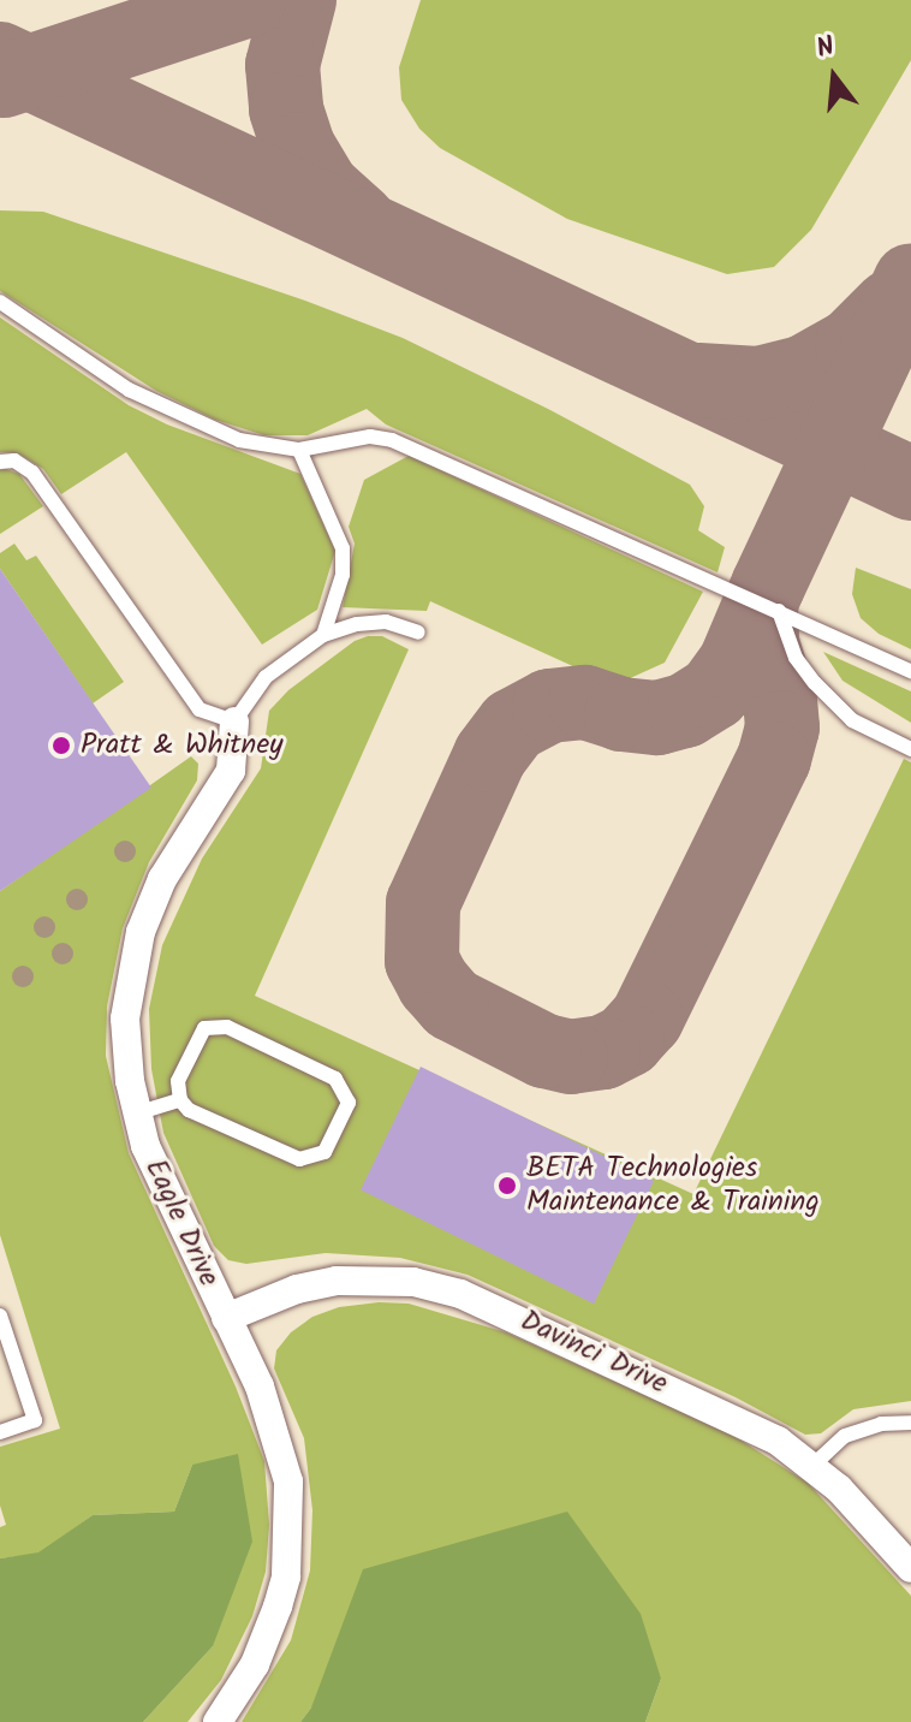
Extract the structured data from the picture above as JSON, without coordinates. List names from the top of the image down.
{
  "streets": {
    "street": ["Eagle Drive", "Davinci Drive"]
  },
  "crossings": [
    ["Eagle Drive", "Davinci Drive"]
  ],
  "places": ["Pratt & Whitney", "BETA Technologies Maintenance & Training"],
  "north": "top"
}
